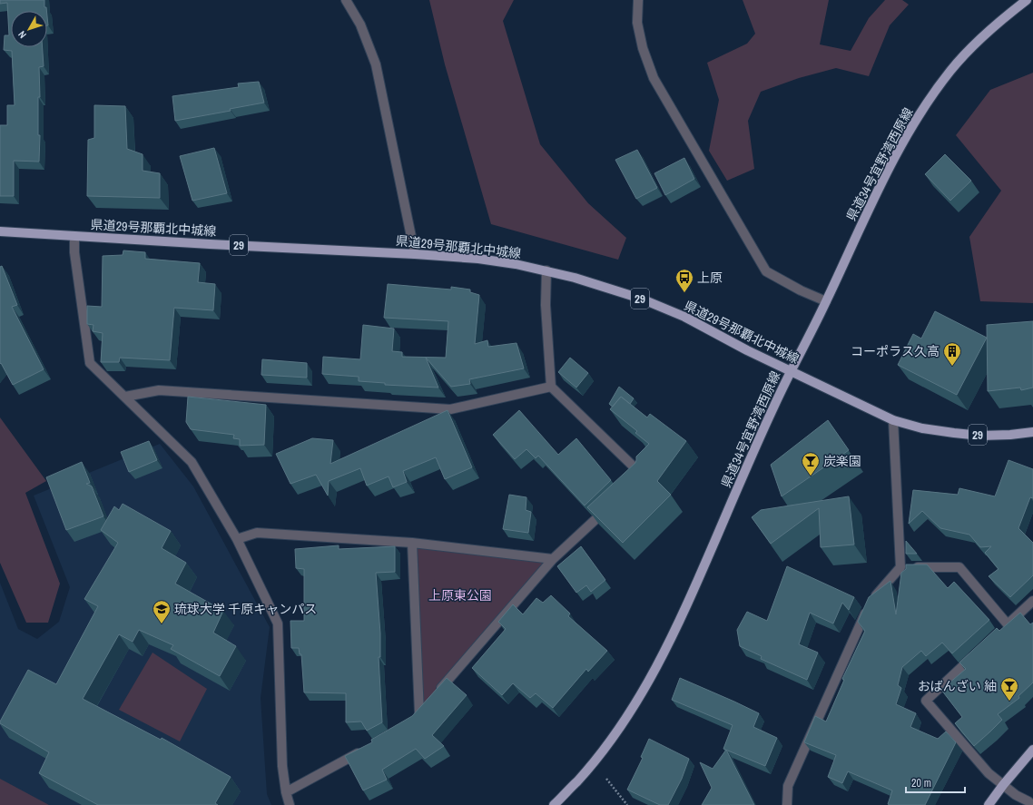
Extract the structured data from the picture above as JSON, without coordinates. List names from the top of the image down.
{
  "streets": {
    "main road": ["県道34号宜野湾西原線", "県道29号那覇北中城線", "29"]
  },
  "crossings": [
    ["県道34号宜野湾西原線", "県道29号那覇北中城線"]
  ],
  "parks": ["上原東公園"],
  "places": {
    "bus stop": ["上原"],
    "building": ["コーポラス久高"],
    "bar": ["炭楽園", "おばんざい 紬"],
    "school or university": ["琉球大学 千原キャンパス"]
  },
  "scale_bar": "20 m",
  "north": "bottom left"
}
